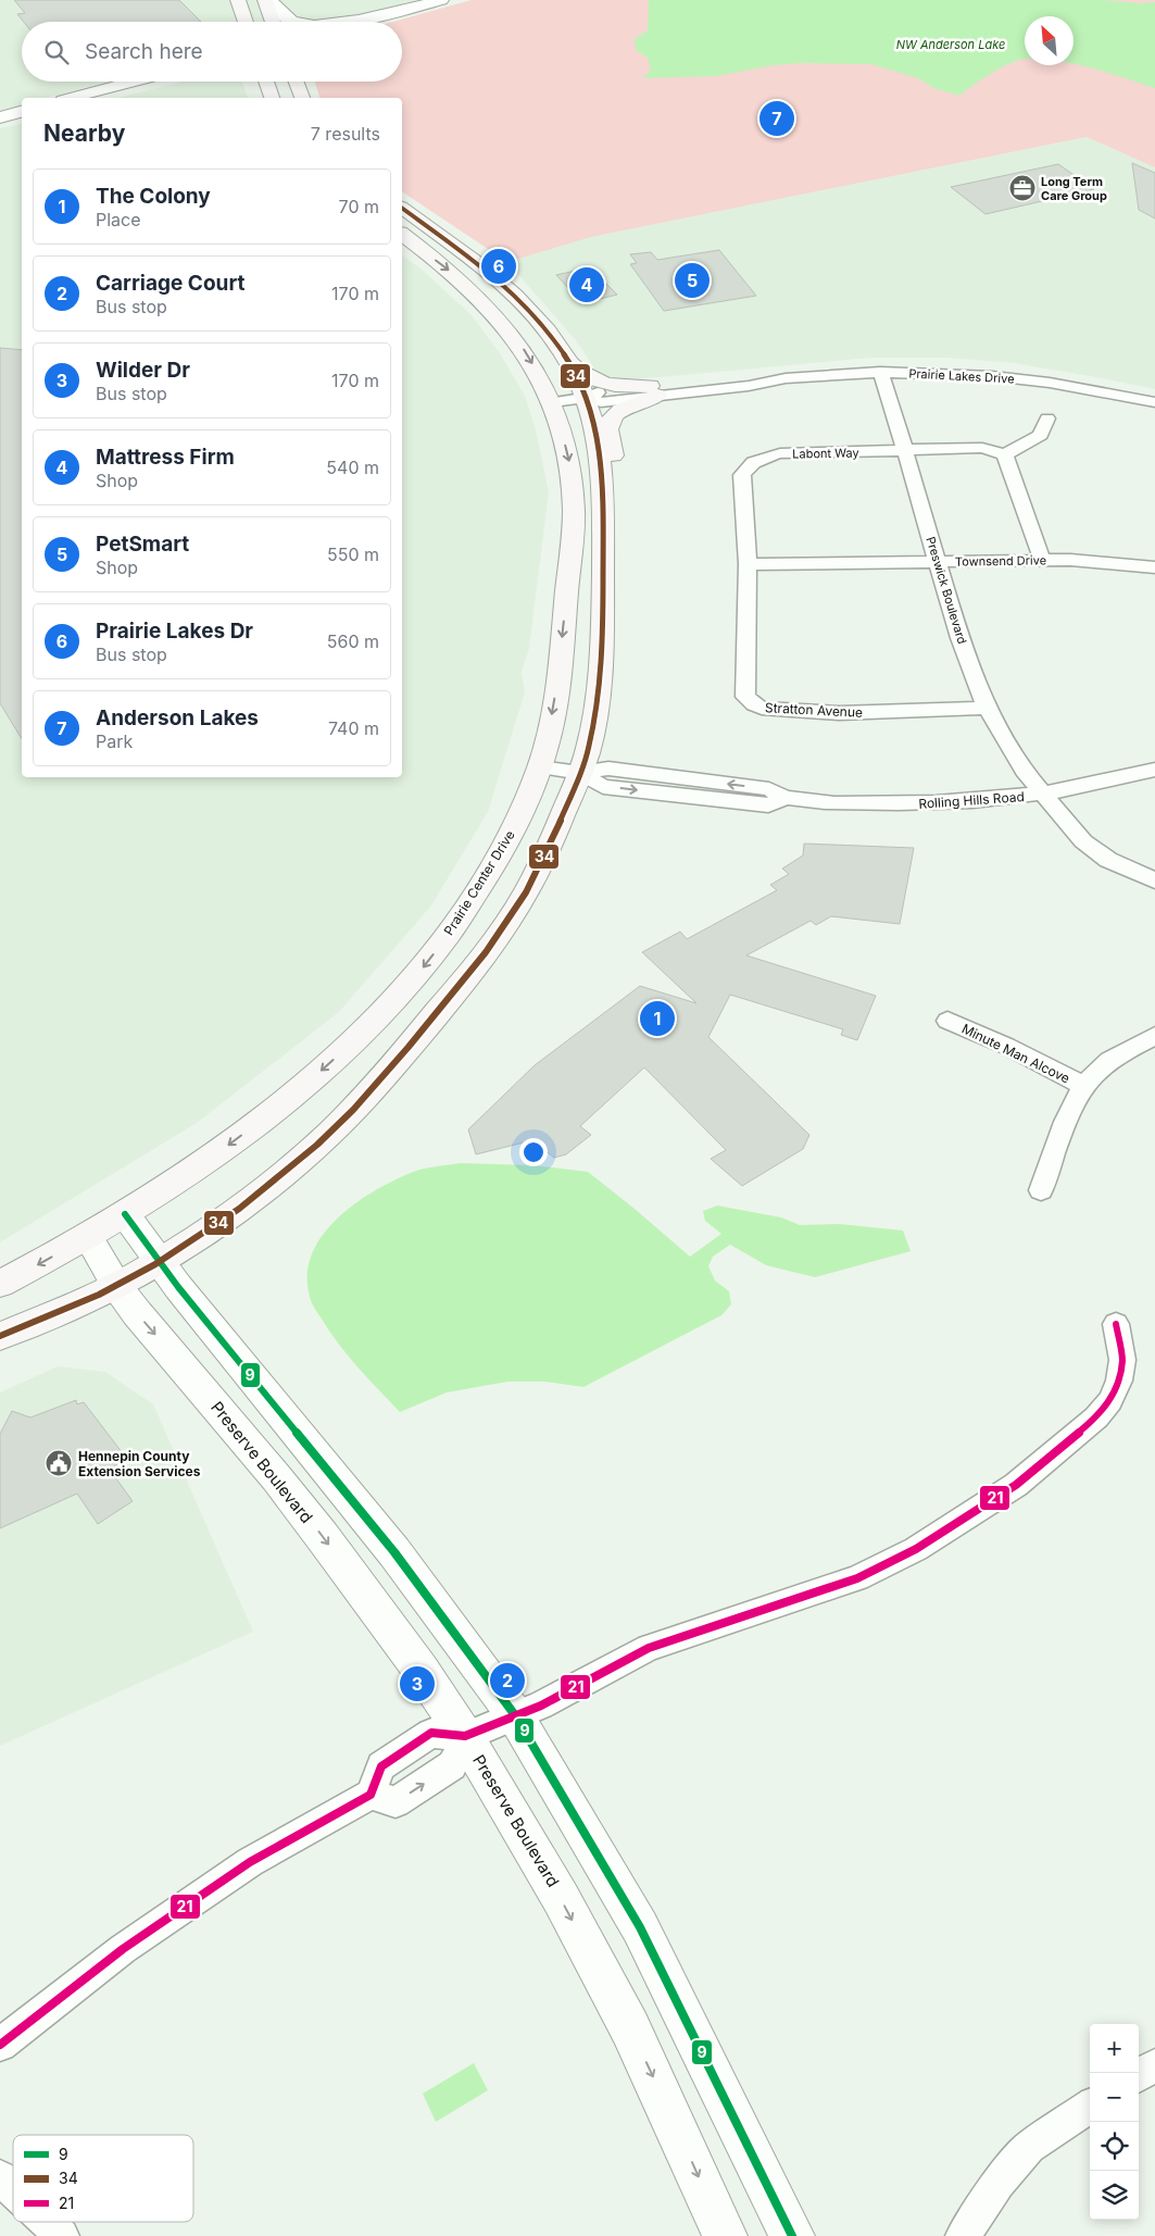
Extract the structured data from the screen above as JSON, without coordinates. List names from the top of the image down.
{
  "streets": {
    "main road": ["Prairie Center Drive"],
    "street": [
      "Prairie Lakes Drive",
      "Labont Way",
      "Townsend Drive",
      "Preswick Boulevard",
      "Stratton Avenue",
      "Rolling Hills Road",
      "Minute Man Alcove",
      "Preserve Boulevard"
    ]
  },
  "crossings": [
    ["Prairie Lakes Drive", "Preswick Boulevard"],
    ["Prairie Lakes Drive", "Prairie Center Drive"],
    ["Labont Way", "Townsend Drive"],
    ["Labont Way", "Preswick Boulevard"],
    ["Labont Way", "Stratton Avenue"],
    ["Townsend Drive", "Preswick Boulevard"],
    ["Townsend Drive", "Stratton Avenue"],
    ["Preswick Boulevard", "Stratton Avenue"],
    ["Preswick Boulevard", "Rolling Hills Road"],
    ["Rolling Hills Road", "Prairie Center Drive"],
    ["Prairie Center Drive", "Preserve Boulevard"]
  ],
  "water": ["NW Anderson Lake"],
  "places": {
    "office": ["Long Term Care Group"],
    "public building": ["Hennepin County Extension Services"]
  },
  "lines": ["transit line 34", "transit line 9", "transit line 21"],
  "legend": ["9", "34", "21"],
  "north": "top left",
  "page": {
    "search": "Search here",
    "heading": ["Nearby", "7 results"],
    "pins": [
      "7",
      "6",
      "5",
      "4",
      "1",
      "2",
      "3"
    ],
    "list": [
      {
        "mark": "1",
        "name": "The Colony",
        "note": "Place",
        "value": "70 m"
      },
      {
        "mark": "2",
        "name": "Carriage Court",
        "note": "Bus stop",
        "value": "170 m"
      },
      {
        "mark": "3",
        "name": "Wilder Dr",
        "note": "Bus stop",
        "value": "170 m"
      },
      {
        "mark": "4",
        "name": "Mattress Firm",
        "note": "Shop",
        "value": "540 m"
      },
      {
        "mark": "5",
        "name": "PetSmart",
        "note": "Shop",
        "value": "550 m"
      },
      {
        "mark": "6",
        "name": "Prairie Lakes Dr",
        "note": "Bus stop",
        "value": "560 m"
      },
      {
        "mark": "7",
        "name": "Anderson Lakes",
        "note": "Park",
        "value": "740 m"
      }
    ],
    "map_buttons": ["+", "−"]
  }
}
